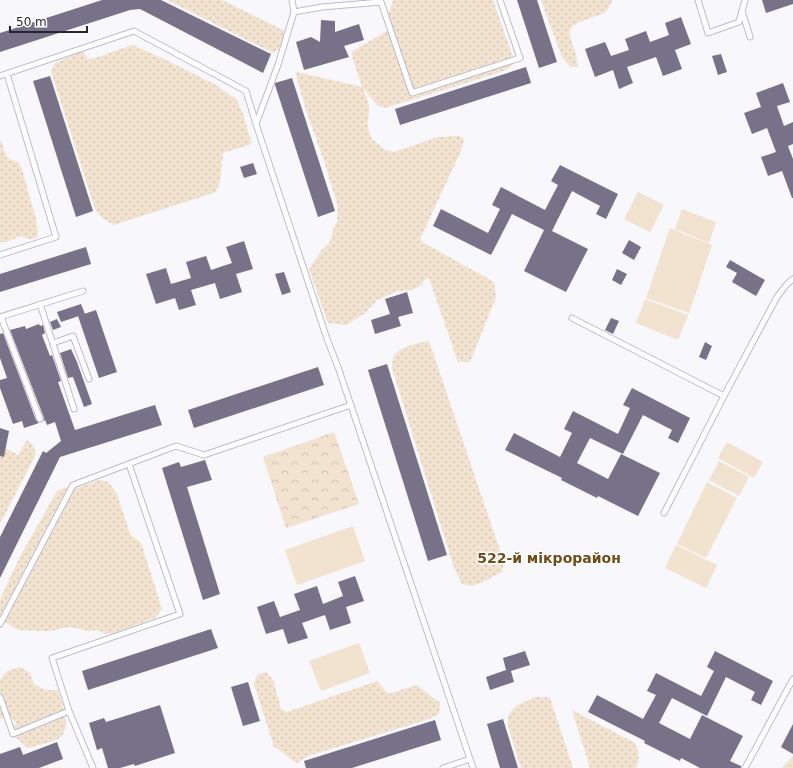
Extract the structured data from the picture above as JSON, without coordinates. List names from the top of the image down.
{
  "districts": ["522-й мікрорайон"],
  "scale_bar": "50 m"
}
